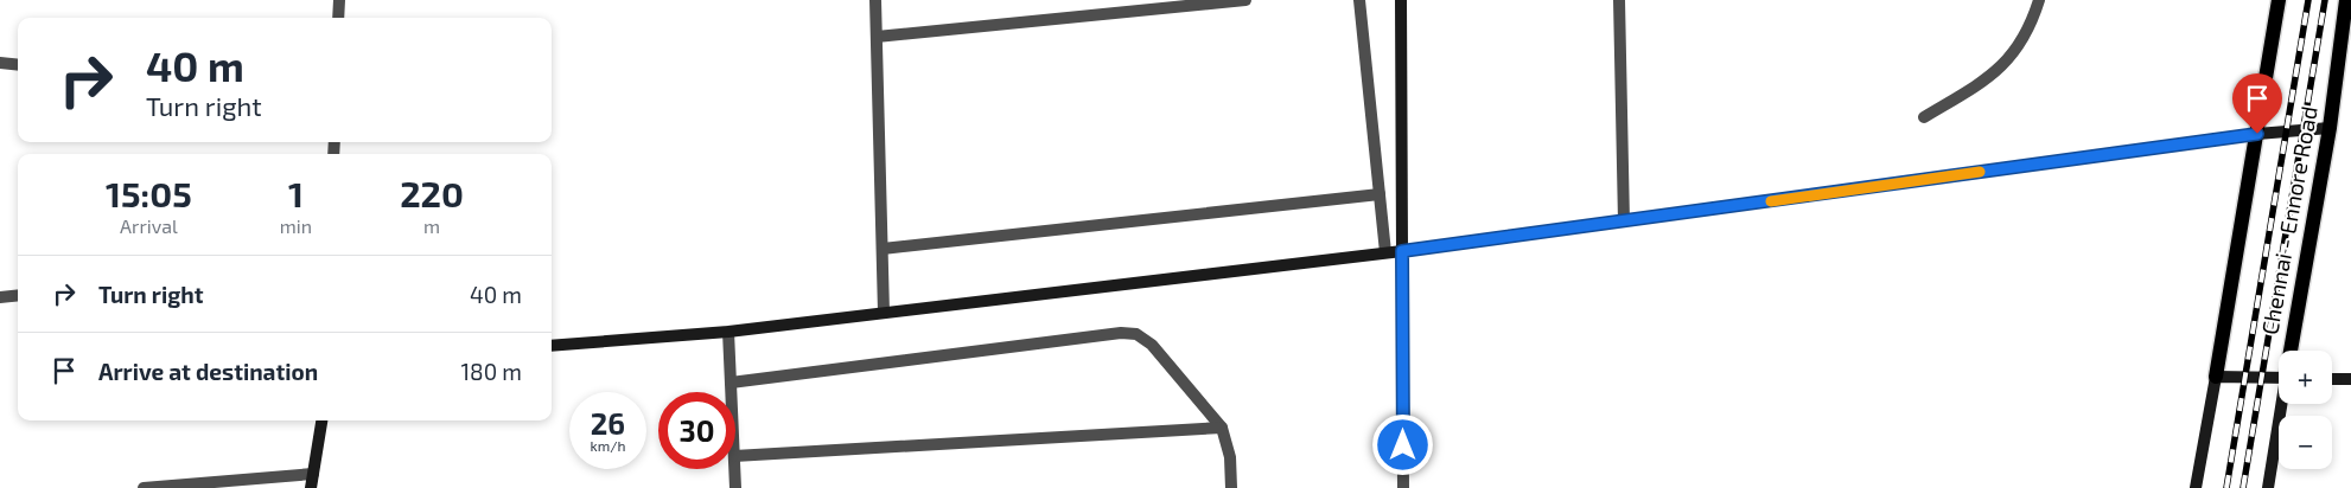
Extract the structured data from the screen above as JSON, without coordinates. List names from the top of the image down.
{
  "streets": {
    "main road": ["Chennai - Ennore Road"]
  },
  "page": {
    "turn": ["40 m", "Turn right"],
    "eta": [
      "15:05",
      "Arrival",
      "1",
      "min",
      "220",
      "m"
    ],
    "list": [
      {
        "name": "Turn right",
        "value": "40 m"
      },
      {
        "name": "Arrive at destination",
        "value": "180 m"
      }
    ],
    "map_buttons": ["+", "−"],
    "speed": "26 km/h",
    "limit": "30"
  }
}
